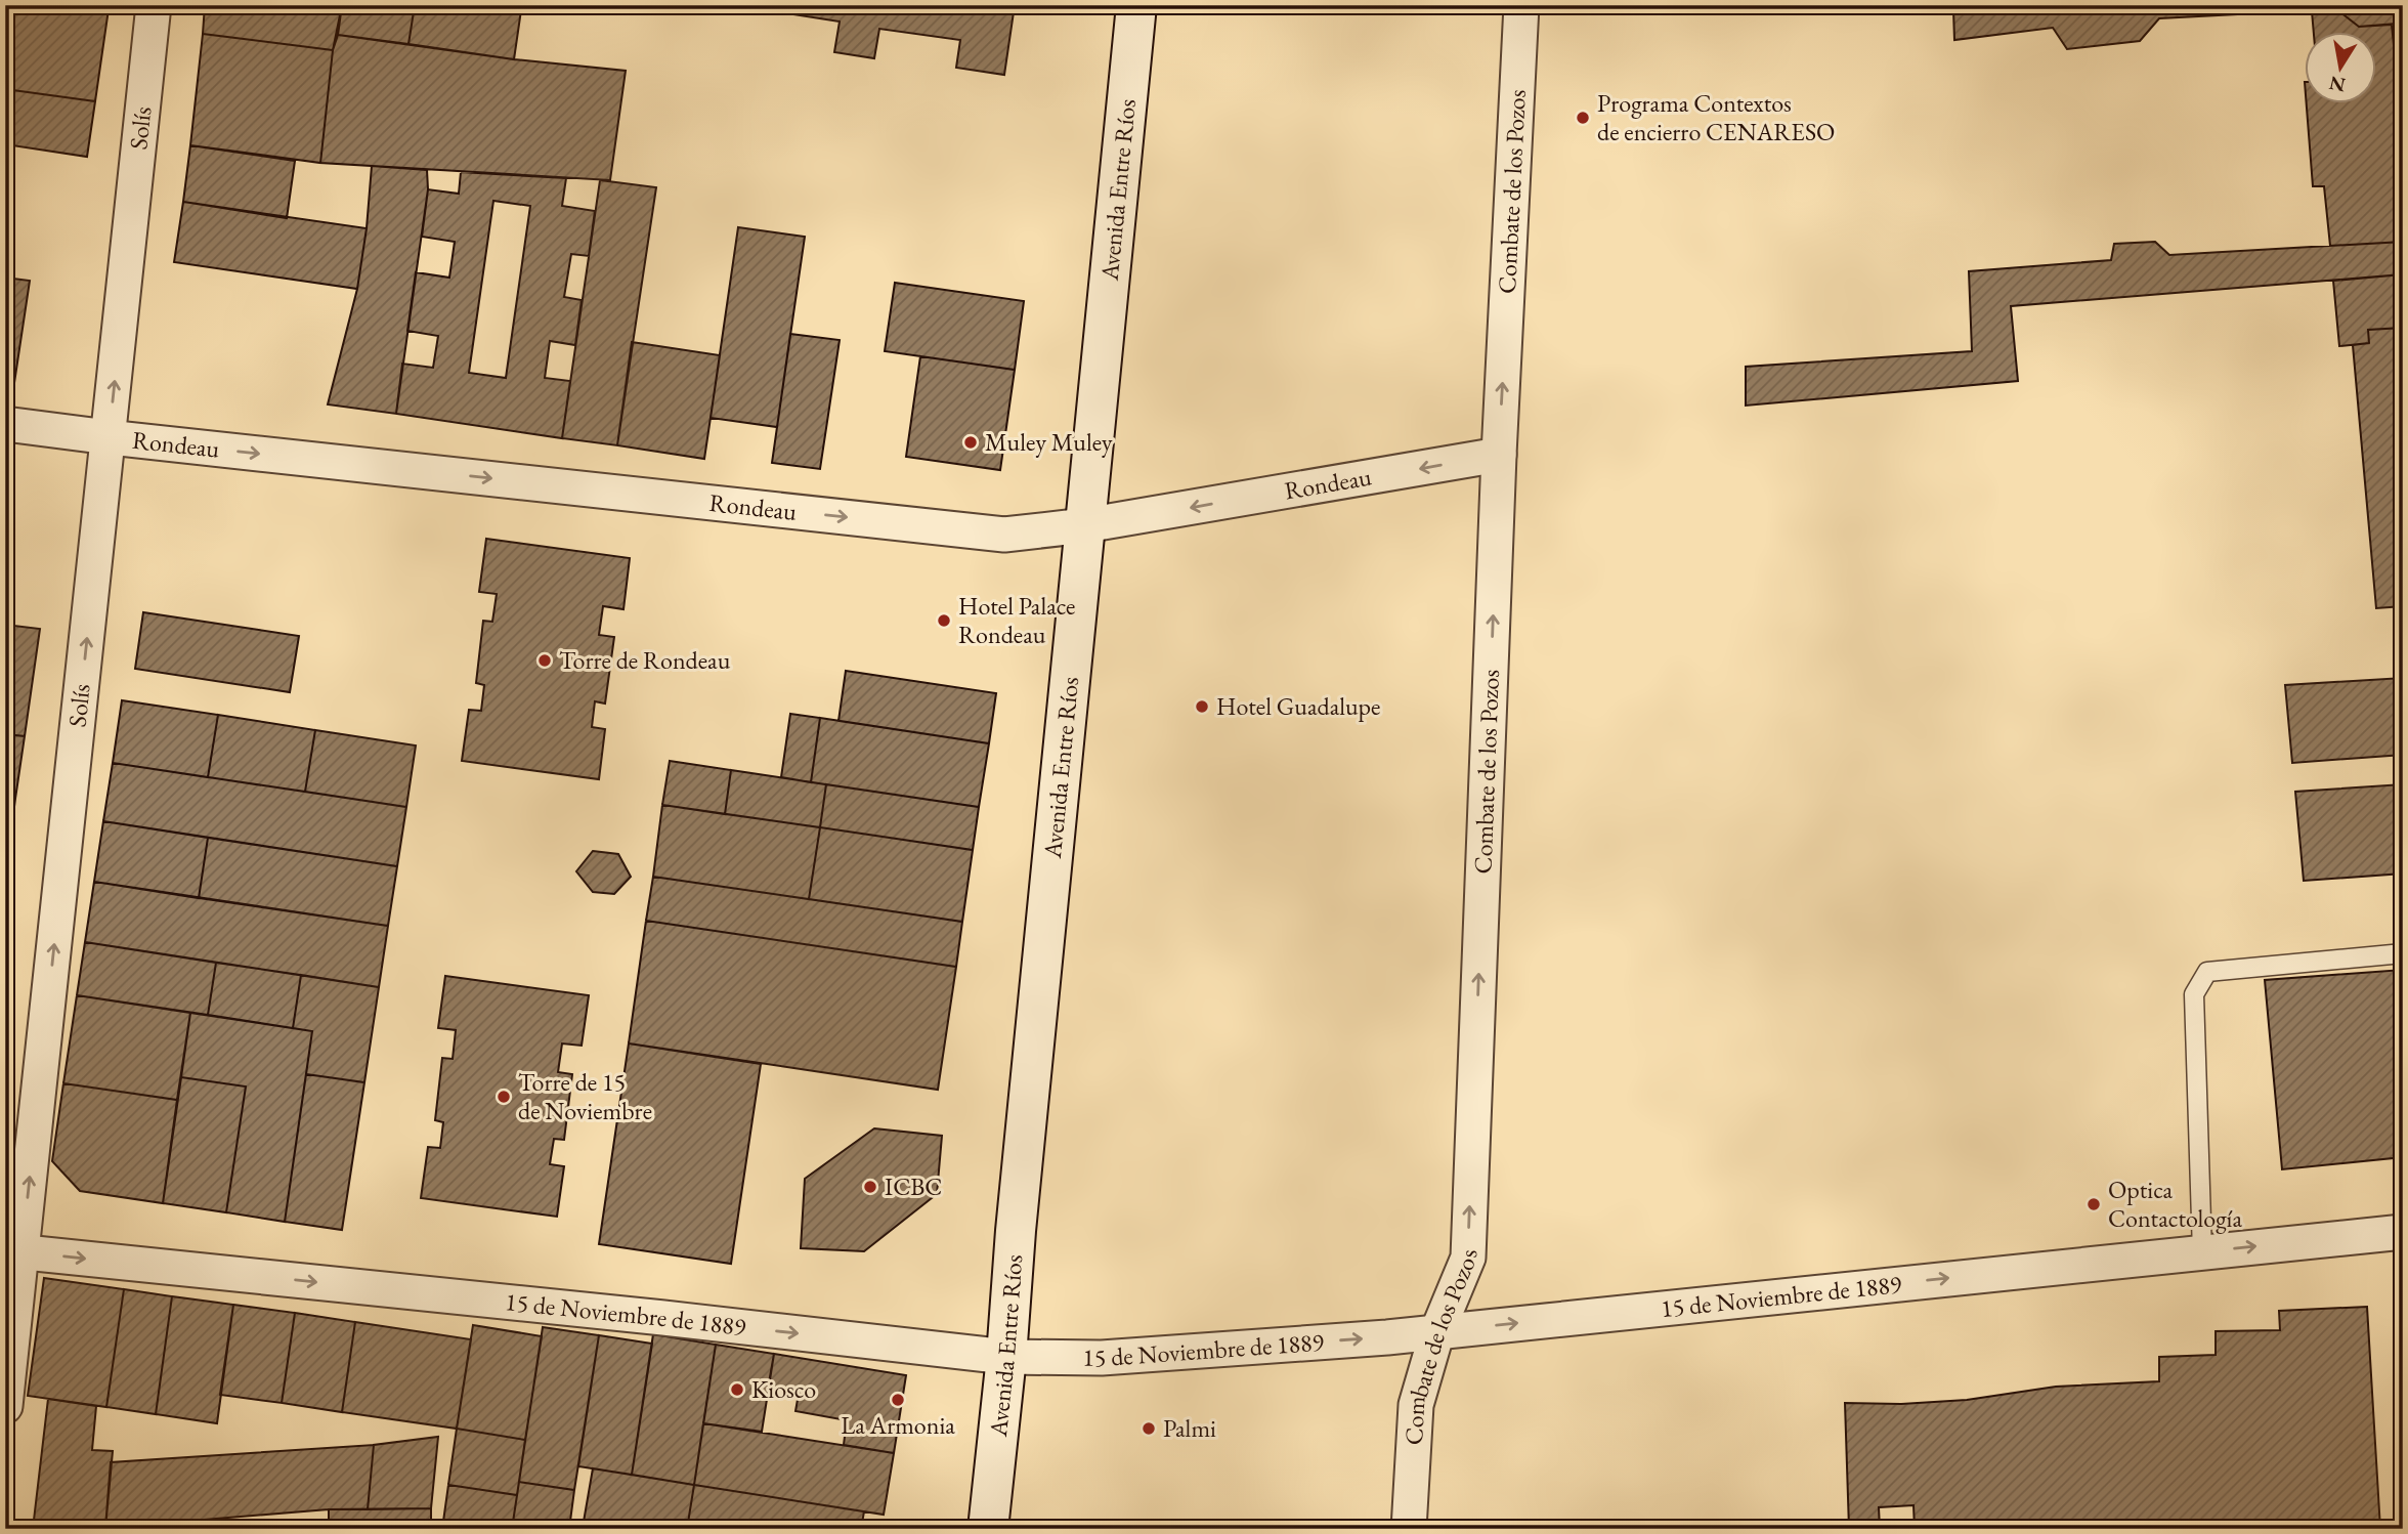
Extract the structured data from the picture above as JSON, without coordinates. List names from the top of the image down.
{
  "streets": {
    "main road": ["Avenida Entre Ríos"],
    "street": [
      "Solís",
      "Combate de los Pozos",
      "Rondeau",
      "15 de Noviembre de 1889"
    ]
  },
  "crossings": [
    ["Solís", "Rondeau"],
    ["Solís", "15 de Noviembre de 1889"],
    ["Avenida Entre Ríos", "Rondeau"],
    ["Avenida Entre Ríos", "15 de Noviembre de 1889"],
    ["Combate de los Pozos", "Rondeau"],
    ["Combate de los Pozos", "15 de Noviembre de 1889"]
  ],
  "one_way": ["Solís", "Combate de los Pozos", "15 de Noviembre de 1889"],
  "places": [
    "Programa Contextos de encierro CENARESO",
    "Muley Muley",
    "Hotel Palace Rondeau",
    "Torre de Rondeau",
    "Hotel Guadalupe",
    "Torre de 15 de Noviembre",
    "ICBC",
    "Optica Contactología",
    "Kiosco",
    "La Armonia",
    "Palmi"
  ],
  "north": "bottom"
}
